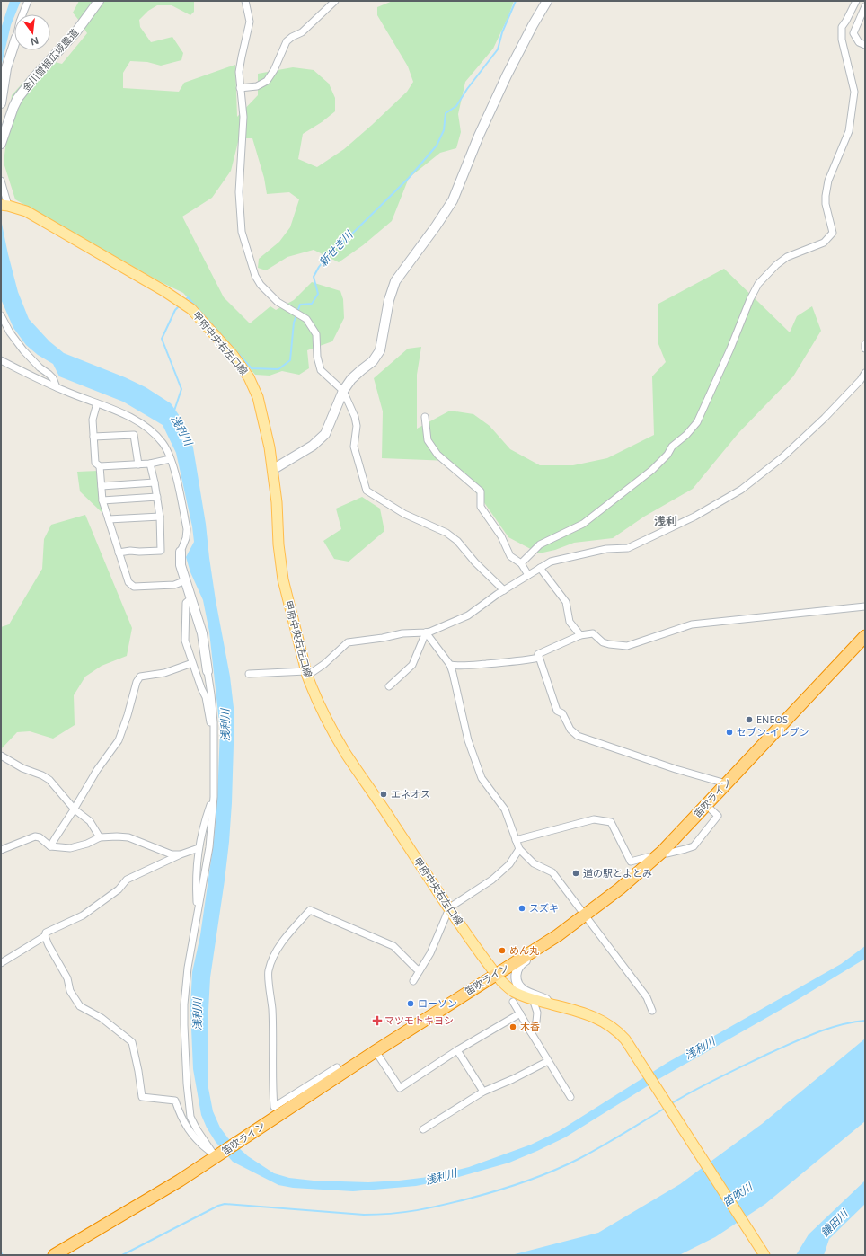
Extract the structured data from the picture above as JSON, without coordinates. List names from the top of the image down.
{
  "streets": {
    "highway": ["笛吹ライン"],
    "main road": ["甲府中央右左口線"],
    "street": ["金川曽根広域農道"]
  },
  "crossings": [
    ["甲府中央右左口線", "笛吹ライン"]
  ],
  "districts": ["浅利"],
  "water": [
    "新せぎ川",
    "浅利川",
    "笛吹川",
    "鎌田川"
  ],
  "places": {
    "other": [
      "ENEOS",
      "セブン-イレブン",
      "エネオス",
      "道の駅とよとみ",
      "スズキ",
      "めん丸",
      "ローソン",
      "木香"
    ],
    "health": ["マツモトキヨシ"]
  },
  "north": "bottom"
}
